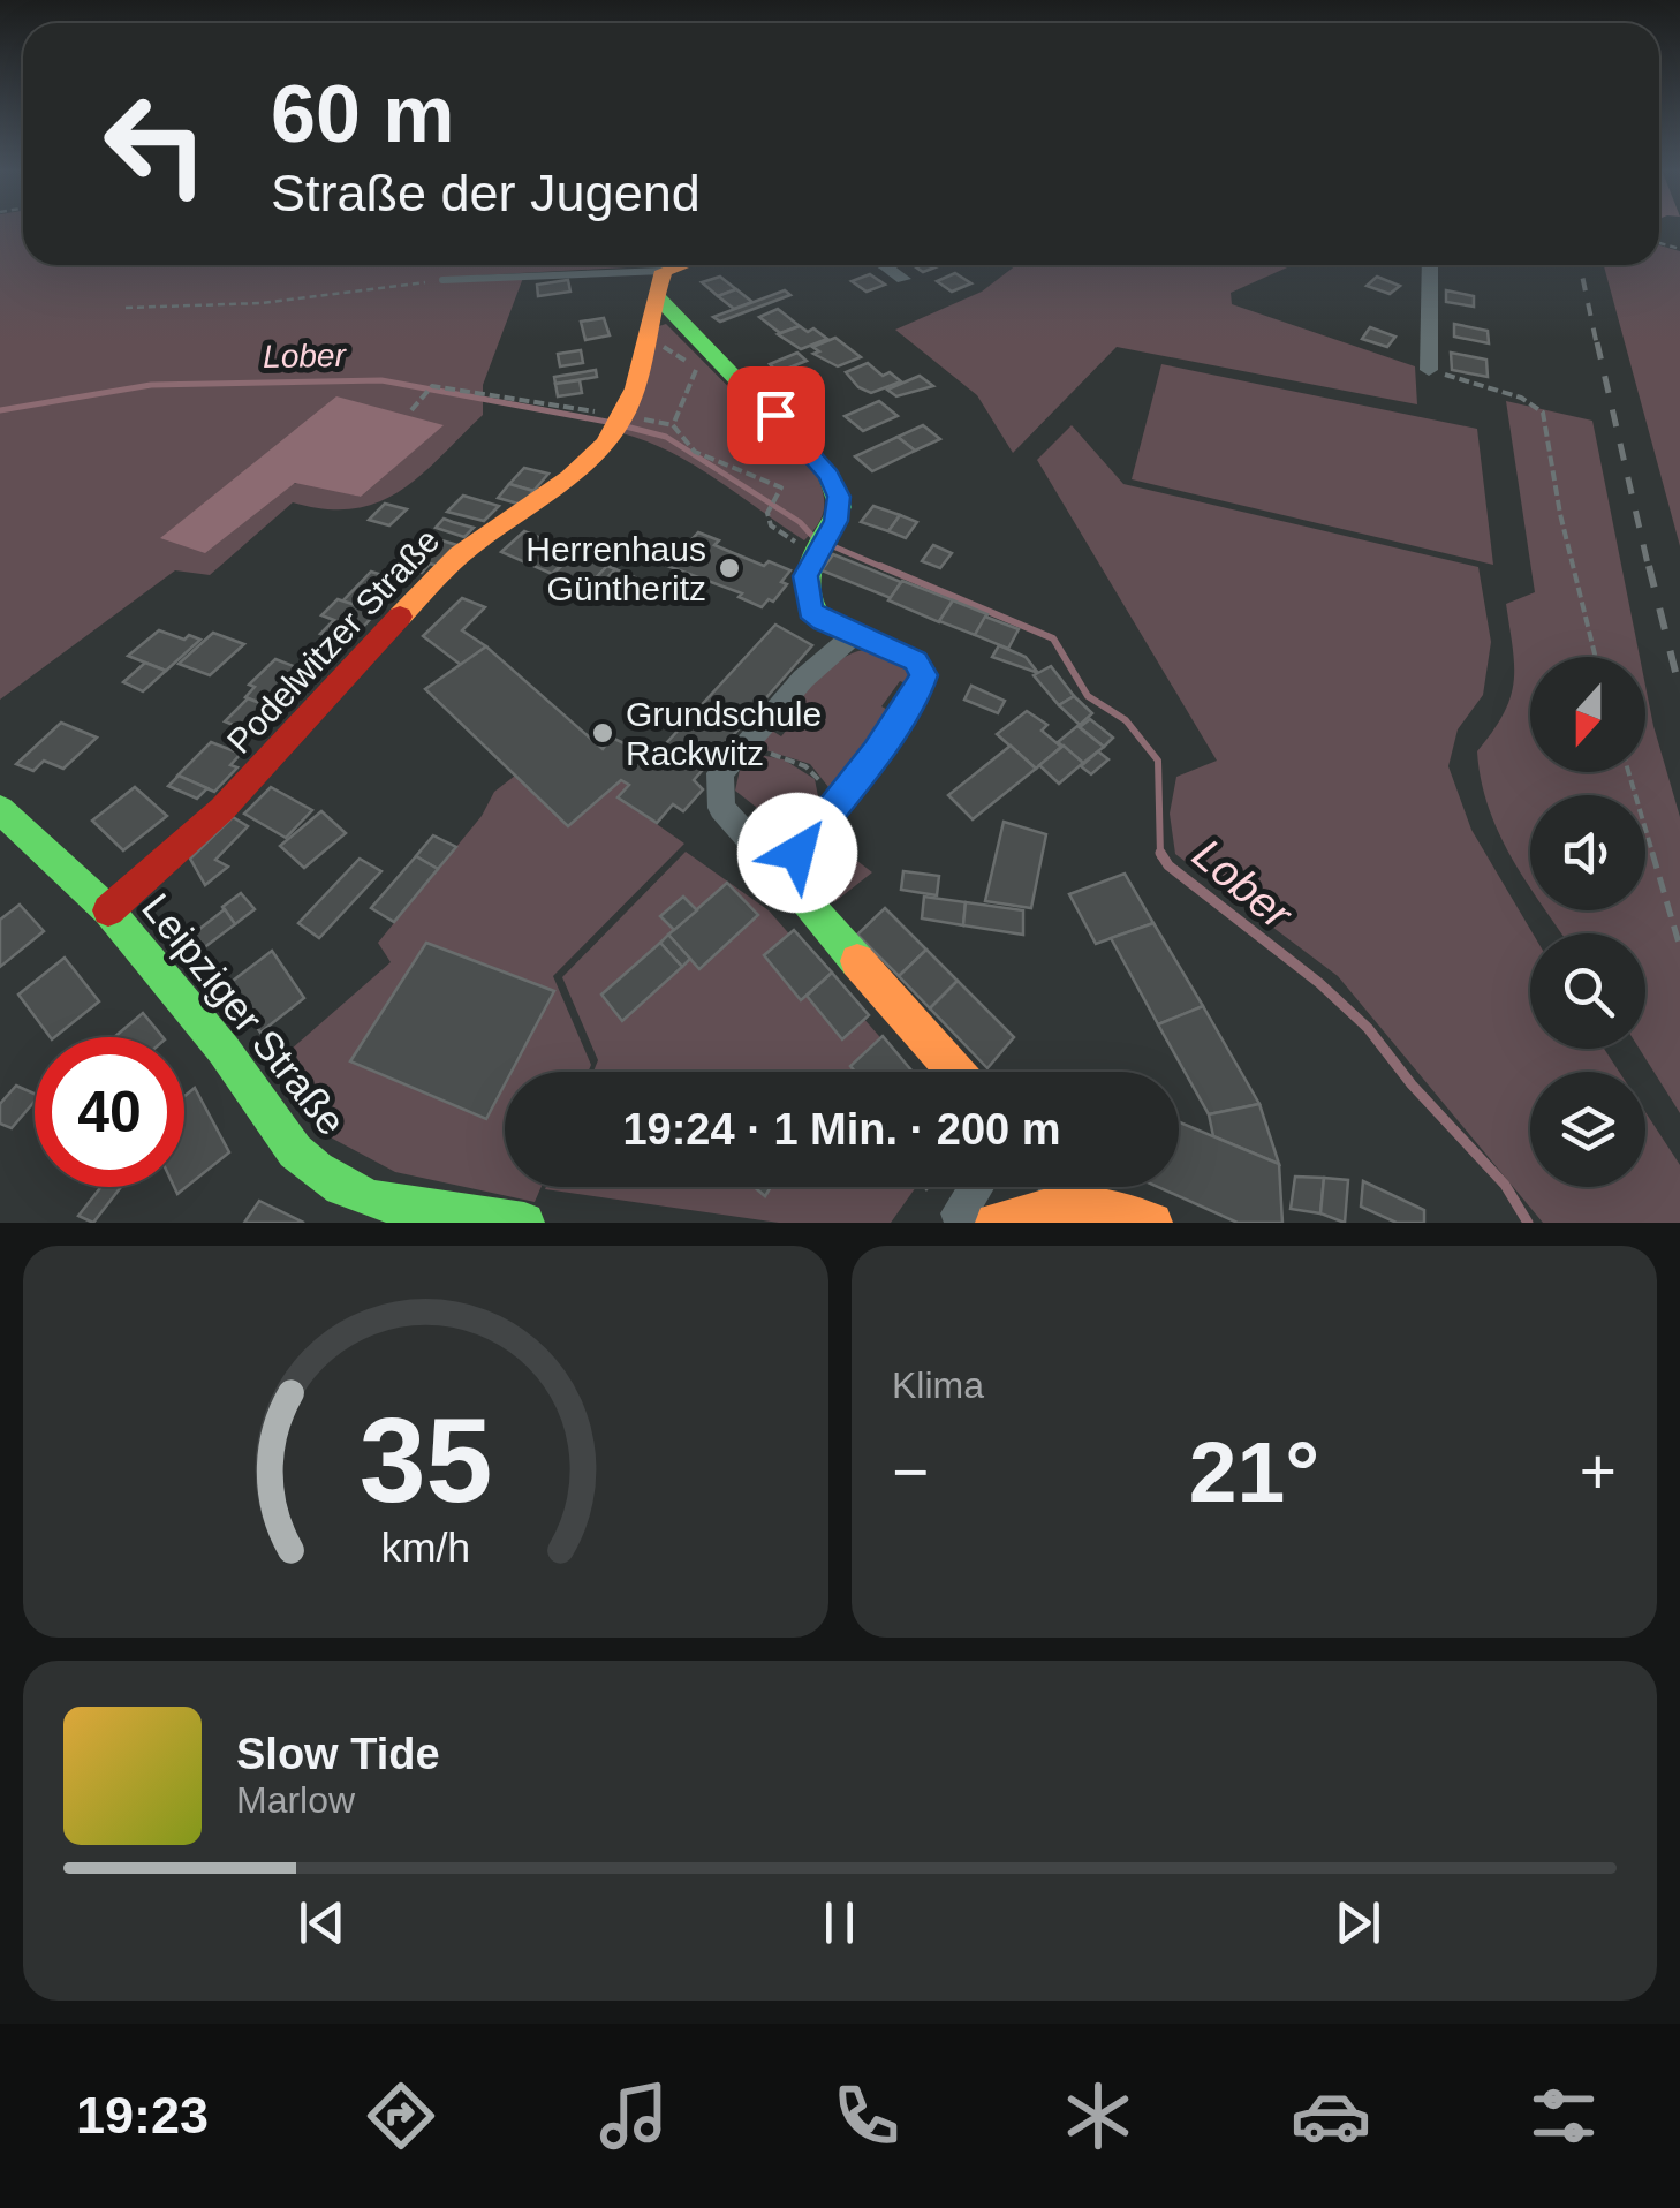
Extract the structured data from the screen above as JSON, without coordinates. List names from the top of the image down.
{
  "streets": {
    "street": ["Podelwitzer Straße", "Leipziger Straße"]
  },
  "crossings": [
    ["Podelwitzer Straße", "Leipziger Straße"]
  ],
  "water": ["Lober"],
  "places": ["Herrenhaus Güntheritz", "Grundschule Rackwitz"],
  "north": "bottom",
  "page": {
    "turn": ["60 m", "Straße der Jugend"],
    "limit": "40",
    "trip": "19:24 · 1 Min. · 200 m",
    "tile": "Klima",
    "heat": ["−", "21°", "+"],
    "song": ["Slow Tide", "Marlow"],
    "tabs": "19:23",
    "gauge": ["35", "km/h"]
  }
}
